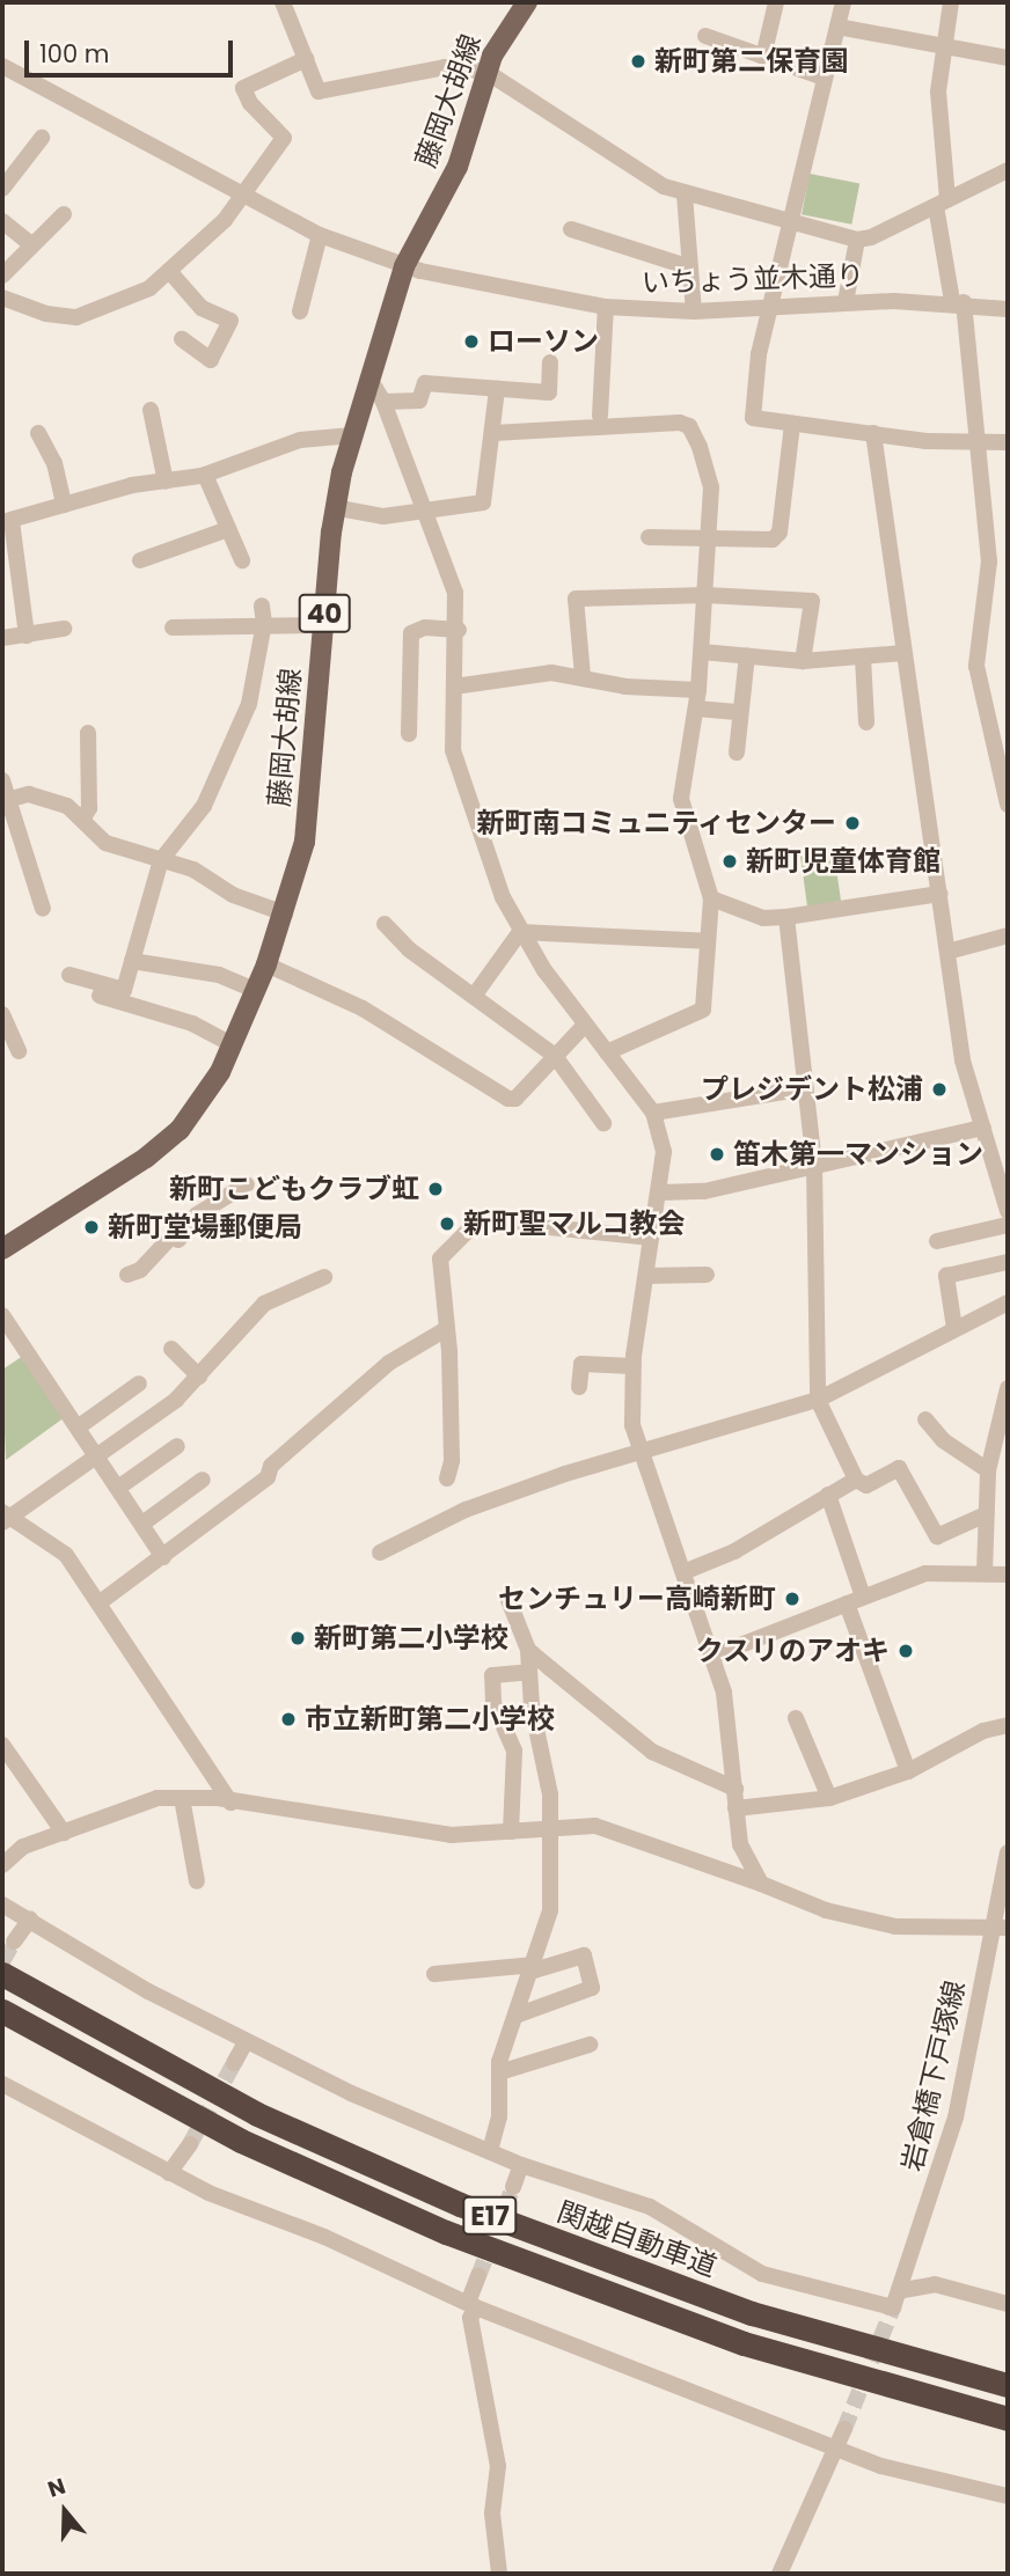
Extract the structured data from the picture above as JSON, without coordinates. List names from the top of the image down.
{
  "streets": {
    "highway": ["E17", "関越自動車道"],
    "main road": ["藤岡大胡線", "40"],
    "street": ["いちょう並木通り", "岩倉橋下戸塚線"]
  },
  "crossings": [
    ["藤岡大胡線", "いちょう並木通り"]
  ],
  "places": [
    "新町第二保育園",
    "ローソン",
    "新町南コミュニティセンター",
    "新町児童体育館",
    "プレジデント松浦",
    "笛木第一マンション",
    "新町こどもクラブ虹",
    "新町聖マルコ教会",
    "新町堂場郵便局",
    "センチュリー高崎新町",
    "新町第二小学校",
    "クスリのアオキ",
    "市立新町第二小学校"
  ],
  "scale_bar": "100 m",
  "north": "top"
}
